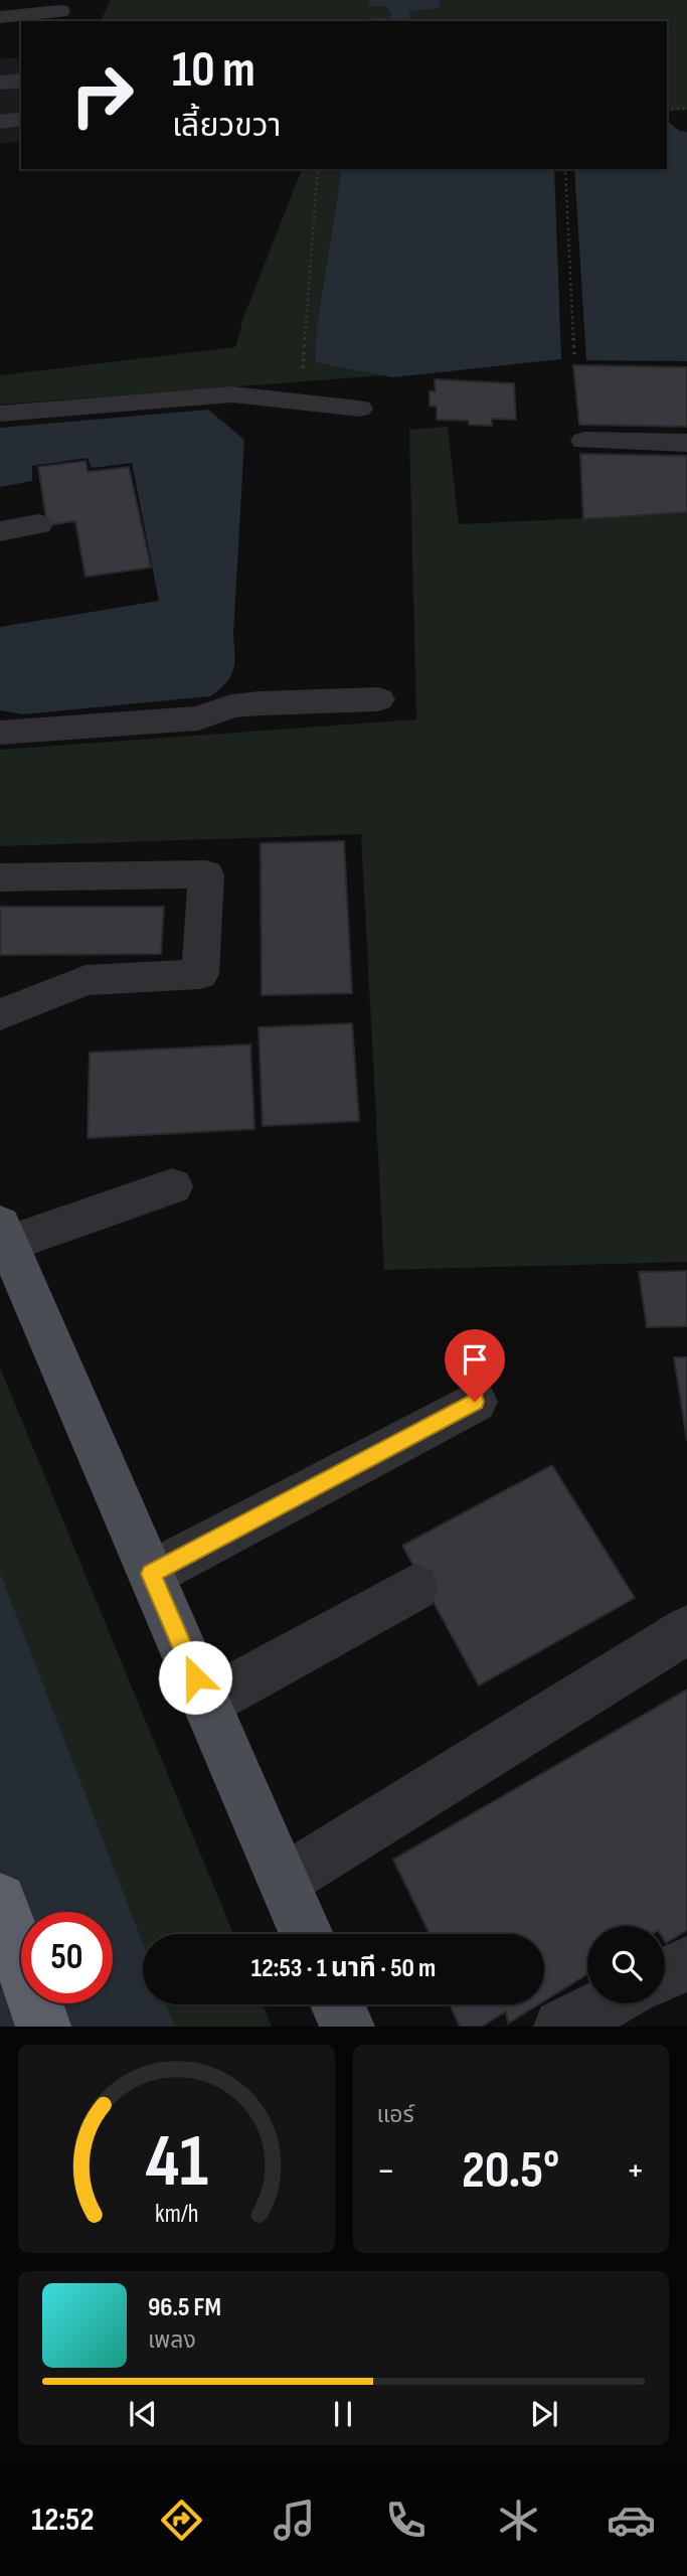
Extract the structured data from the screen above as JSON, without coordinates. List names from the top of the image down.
{
  "page": {
    "turn": ["10 m", "เลี้ยวขวา"],
    "limit": "50",
    "trip": "12:53 · 1 นาที · 50 m",
    "tile": "แอร์",
    "heat": ["−", "20.5°", "+"],
    "song": ["96.5 FM", "เพลง"],
    "tabs": "12:52",
    "gauge": ["41", "km/h"]
  }
}
